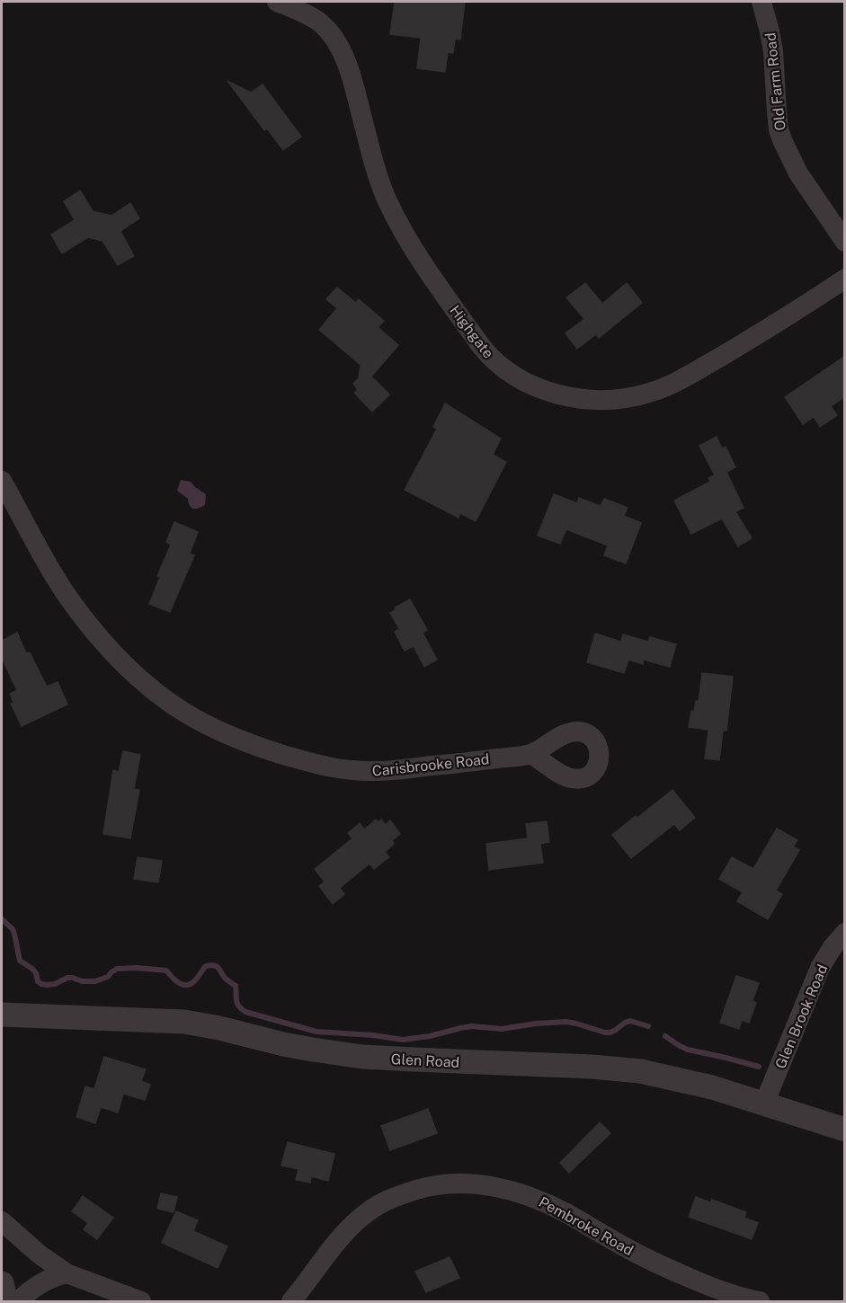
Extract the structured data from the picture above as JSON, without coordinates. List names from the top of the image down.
{
  "streets": {
    "street": [
      "Old Farm Road",
      "Highgate",
      "Carisbrooke Road",
      "Glen Brook Road",
      "Glen Road",
      "Pembroke Road"
    ]
  },
  "crossings": [
    ["Glen Brook Road", "Glen Road"]
  ]
}
